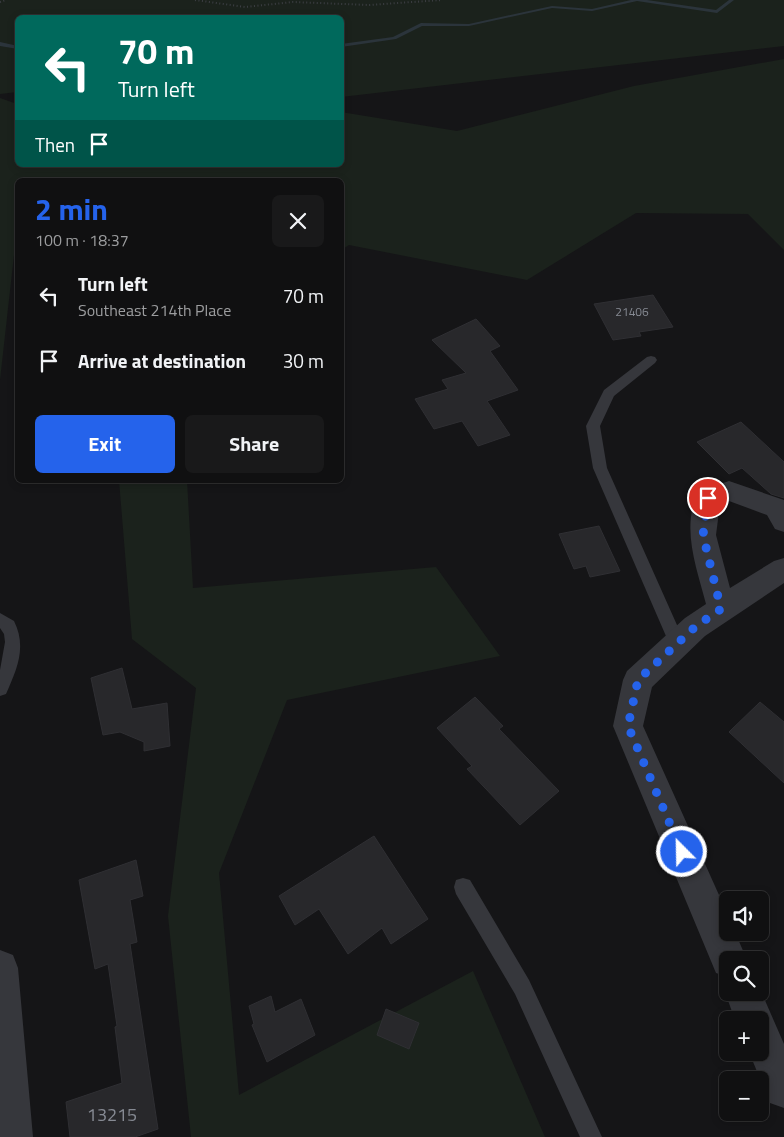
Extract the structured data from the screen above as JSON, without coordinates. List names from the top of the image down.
{
  "house_numbers": ["21406", "13215"],
  "page": {
    "turn": ["70 m", "Turn left"],
    "then": "Then",
    "heading": ["2 min", "100 m · 18:37"],
    "list": [
      {
        "name": "Turn left",
        "note": "Southeast 214th Place",
        "value": "70 m"
      },
      {
        "name": "Arrive at destination",
        "value": "30 m"
      }
    ],
    "buttons": ["Exit", "Share"],
    "map_buttons": ["+", "−"]
  }
}
